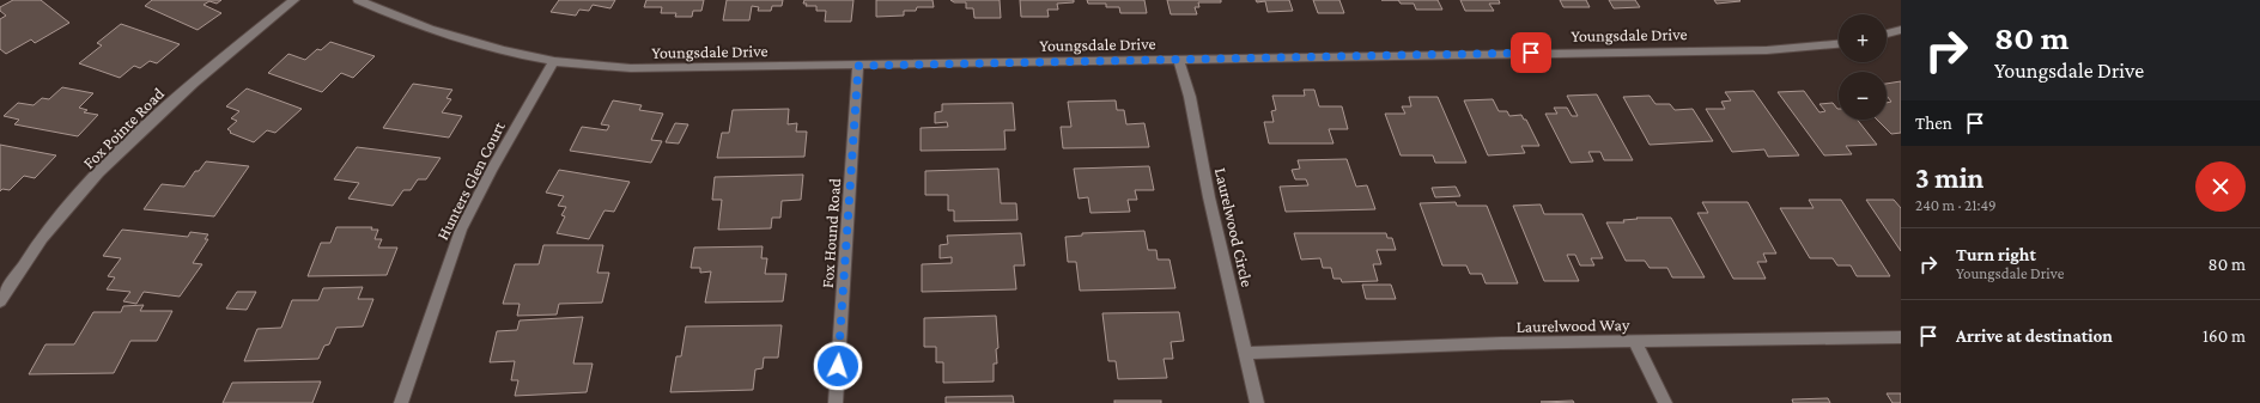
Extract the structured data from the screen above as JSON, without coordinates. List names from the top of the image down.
{
  "streets": {
    "street": [
      "Youngsdale Drive",
      "Fox Pointe Road",
      "Hunters Glen Court",
      "Laurelwood Circle",
      "Fox Hound Road",
      "Laurelwood Way"
    ]
  },
  "crossings": [
    ["Youngsdale Drive", "Hunters Glen Court"],
    ["Youngsdale Drive", "Laurelwood Circle"],
    ["Youngsdale Drive", "Fox Hound Road"],
    ["Laurelwood Circle", "Laurelwood Way"]
  ],
  "page": {
    "turn": ["80 m", "Youngsdale Drive"],
    "map_buttons": ["+", "−"],
    "then": "Then",
    "heading": ["3 min", "240 m · 21:49"],
    "list": [
      {
        "name": "Turn right",
        "note": "Youngsdale Drive",
        "value": "80 m"
      },
      {
        "name": "Arrive at destination",
        "value": "160 m"
      }
    ]
  }
}
